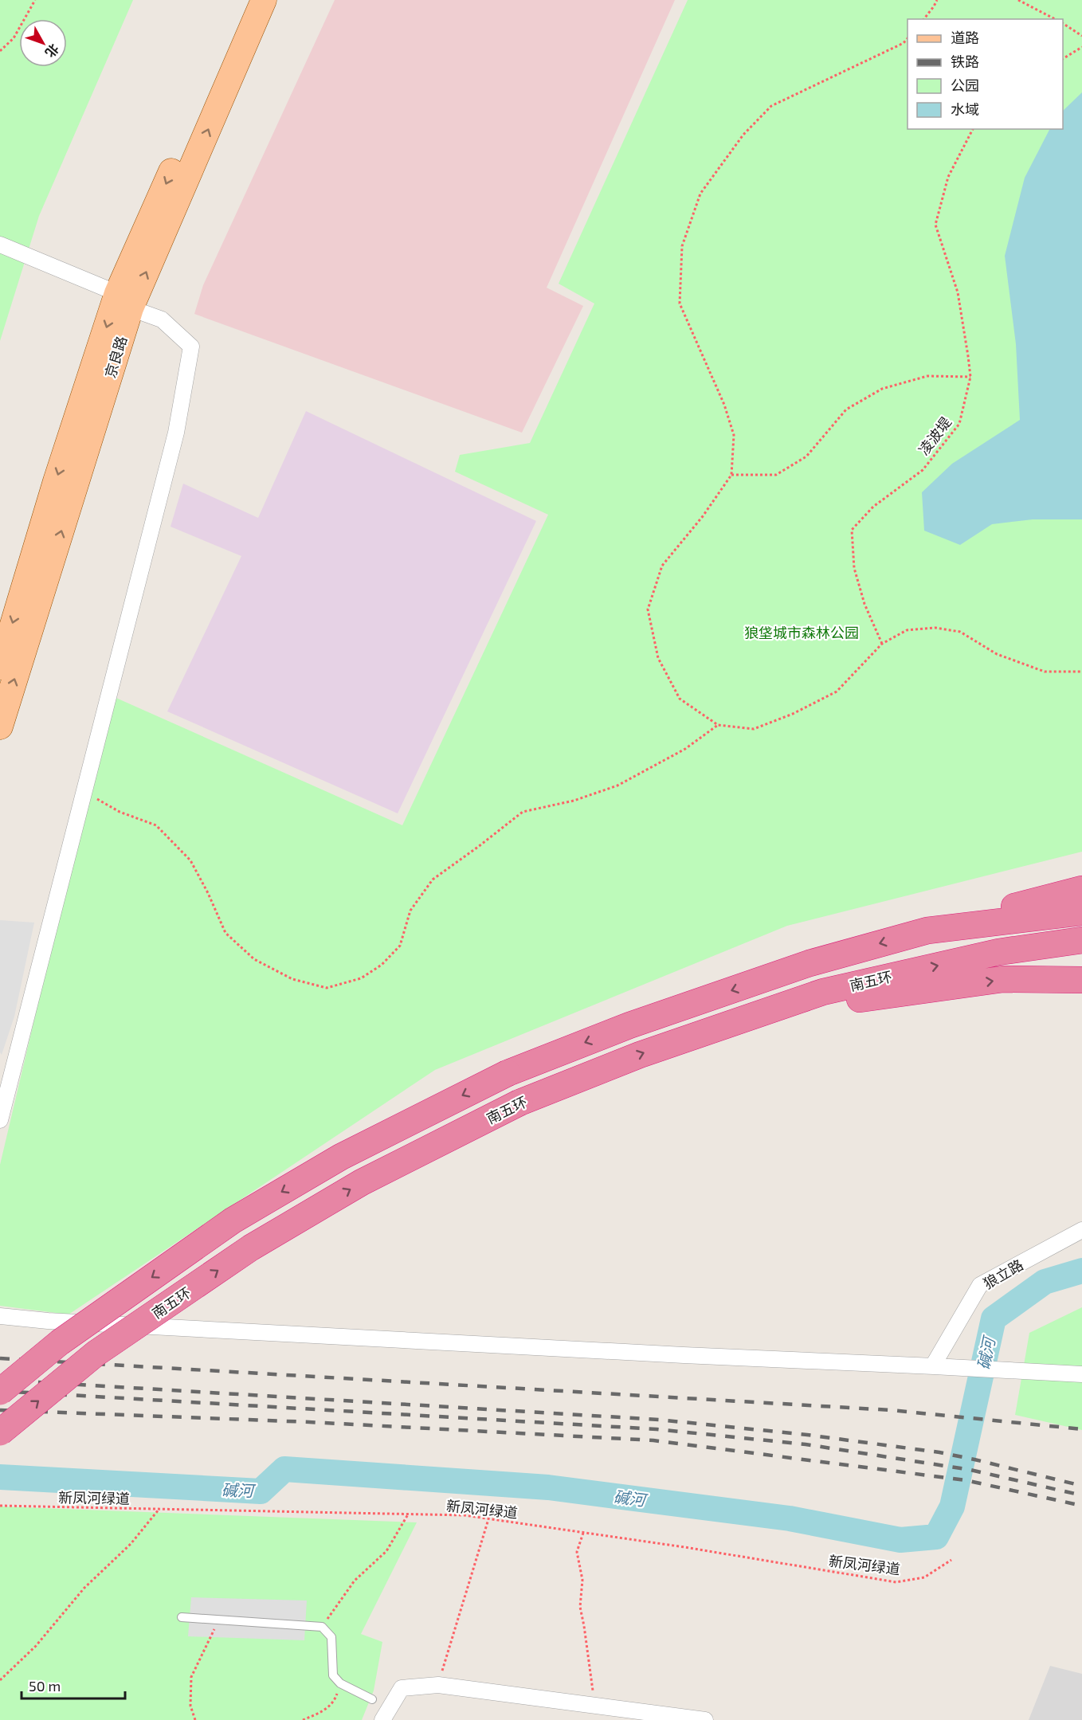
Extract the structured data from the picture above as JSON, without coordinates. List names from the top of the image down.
{
  "streets": {
    "highway": ["南五环"],
    "main road": ["京良路"],
    "street": ["狼立路"],
    "path": ["凌波堤", "新凤河绿道"]
  },
  "water": ["碱河"],
  "parks": ["狼垡城市森林公园"],
  "legend": [
    "道路",
    "铁路",
    "公园",
    "水域"
  ],
  "scale_bar": "50 m",
  "north": "bottom right"
}
